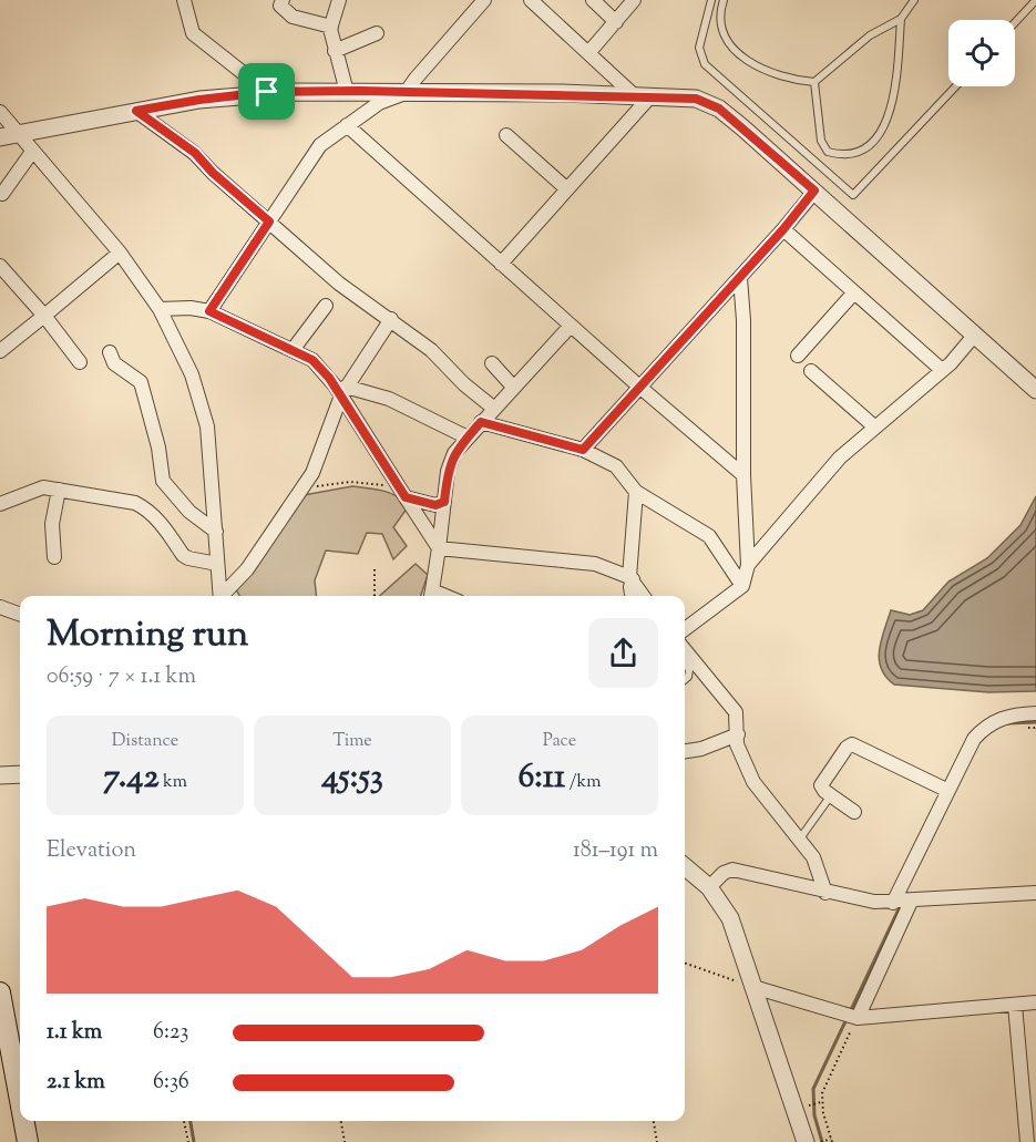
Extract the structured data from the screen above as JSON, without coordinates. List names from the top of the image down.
{
  "page": {
    "heading": ["Morning run", "06:59 · 7 × 1.1 km"],
    "stats": [
      ["Distance", "7.42 km"],
      ["Time", "45:53"],
      ["Pace", "6:11 /km"]
    ],
    "chart": ["Elevation", "181–191 m"],
    "list": [
      {
        "name": "1.1 km",
        "note": "6:23"
      },
      {
        "name": "2.1 km",
        "note": "6:36"
      }
    ]
  }
}
